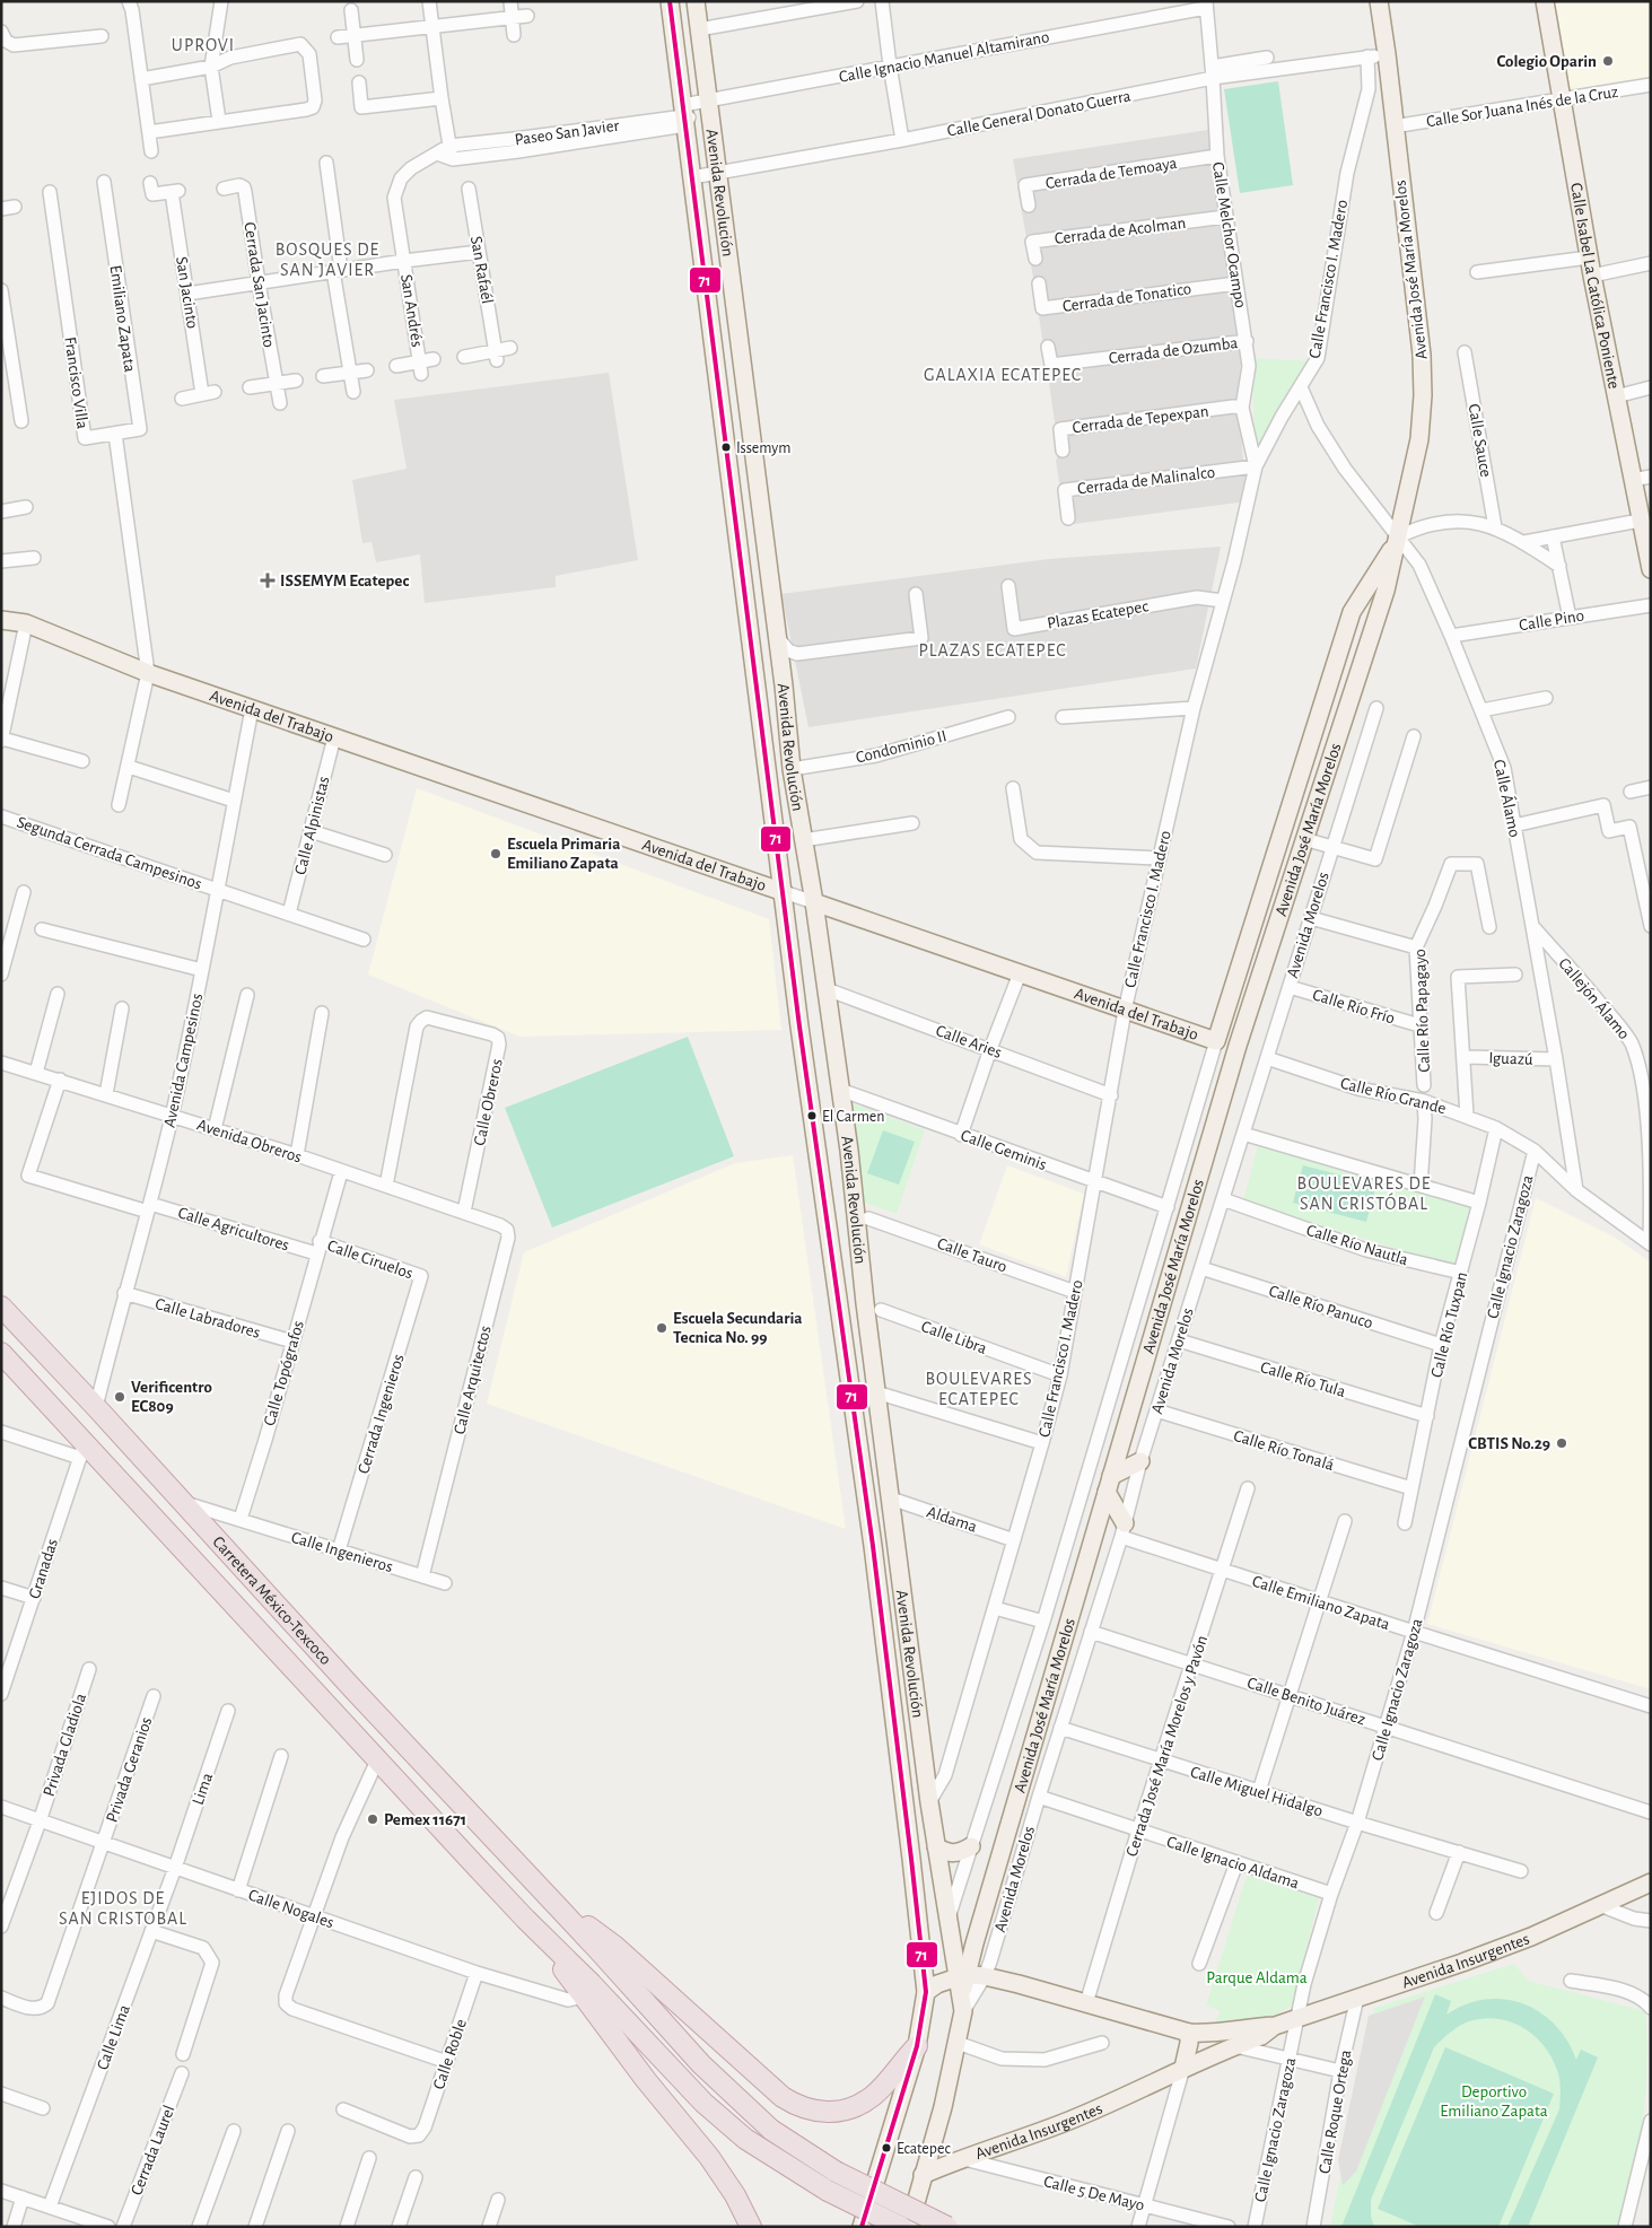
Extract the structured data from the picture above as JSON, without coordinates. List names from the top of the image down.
{
  "streets": {
    "highway": ["Carretera México-Texcoco"],
    "main road": [
      "Avenida Revolución",
      "Avenida José María Morelos",
      "Calle Isabel La Católica Poniente",
      "Avenida del Trabajo",
      "Avenida Insurgentes"
    ],
    "street": [
      "Calle Ignacio Manuel Altamirano",
      "Calle Sor Juana Inés de la Cruz",
      "Calle General Donato Guerra",
      "Paseo San Javier",
      "Cerrada de Temoaya",
      "Cerrada de Acolman",
      "Calle Melchor Ocampo",
      "San Rafaél",
      "Calle Francisco I. Madero",
      "Cerrada San Jacinto",
      "San Jacinto",
      "Cerrada de Tonatico",
      "San Andrés",
      "Emiliano Zapata",
      "Cerrada de Ozumba",
      "Francisco Villa",
      "Cerrada de Tepexpan",
      "Calle Sauce",
      "Cerrada de Malinalco",
      "Plazas Ecatepec",
      "Calle Pino",
      "Condominio II",
      "Calle Álamo",
      "Calle Alpinistas",
      "Segunda Cerrada Campesinos",
      "Avenida Morelos",
      "Callejón Álamo",
      "Calle Río Frío",
      "Calle Río Papagayo",
      "Calle Aries",
      "Iguazú",
      "Avenida Campesinos",
      "Calle Río Grande",
      "Calle Obreros",
      "Avenida Obreros",
      "Calle Geminis",
      "Calle Agricultores",
      "Calle Río Nautla",
      "Calle Ignacio Zaragoza",
      "Calle Tauro",
      "Calle Ciruelos",
      "Calle Río Panuco",
      "Calle Labradores",
      "Calle Río Tuxpan",
      "Calle Libra",
      "Calle Topógrafos",
      "Calle Río Tula",
      "Calle Arquitectos",
      "Cerrada Ingenieros",
      "Calle Río Tonalá",
      "Aldama",
      "Calle Ingenieros",
      "Granadas",
      "Calle Emiliano Zapata",
      "Calle Benito Juárez",
      "Privada Gladiola",
      "Cerrada José María Morelos y Pavón",
      "Privada Geranios",
      "Lima",
      "Calle Miguel Hidalgo",
      "Calle Ignacio Aldama",
      "Calle Nogales",
      "Calle Lima",
      "Calle Roble",
      "Calle Roque Ortega",
      "Cerrada Laurel",
      "Calle 5 De Mayo"
    ]
  },
  "crossings": [
    ["Calle Ignacio Manuel Altamirano", "Paseo San Javier"],
    ["Calle Ignacio Manuel Altamirano", "Avenida Revolución"],
    ["Calle Ignacio Manuel Altamirano", "Calle Melchor Ocampo"],
    ["Calle Sor Juana Inés de la Cruz", "Avenida José María Morelos"],
    ["Calle Sor Juana Inés de la Cruz", "Calle Isabel La Católica Poniente"],
    ["Calle General Donato Guerra", "Avenida Revolución"],
    ["Calle General Donato Guerra", "Calle Melchor Ocampo"],
    ["Calle General Donato Guerra", "Avenida José María Morelos"],
    ["Calle General Donato Guerra", "Calle Francisco I. Madero"],
    ["Paseo San Javier", "Avenida Revolución"],
    ["Paseo San Javier", "San Andrés"],
    ["Cerrada de Temoaya", "Calle Melchor Ocampo"],
    ["Avenida Revolución", "Avenida José María Morelos"],
    ["Avenida Revolución", "Calle Francisco I. Madero"],
    ["Avenida Revolución", "Avenida del Trabajo"],
    ["Avenida Revolución", "Condominio II"],
    ["Avenida Revolución", "Calle Aries"],
    ["Avenida Revolución", "Calle Geminis"],
    ["Avenida Revolución", "Aldama"],
    ["Avenida Revolución", "Avenida Insurgentes"],
    ["Cerrada de Acolman", "Calle Melchor Ocampo"],
    ["Calle Melchor Ocampo", "Calle Francisco I. Madero"],
    ["Calle Melchor Ocampo", "Cerrada de Tonatico"],
    ["Calle Melchor Ocampo", "Cerrada de Ozumba"],
    ["Calle Melchor Ocampo", "Cerrada de Tepexpan"],
    ["Calle Melchor Ocampo", "Cerrada de Malinalco"],
    ["Avenida José María Morelos", "Avenida del Trabajo"],
    ["Avenida José María Morelos", "Calle Álamo"],
    ["Avenida José María Morelos", "Avenida Morelos"],
    ["Avenida José María Morelos", "Calle Geminis"],
    ["Avenida José María Morelos", "Avenida Insurgentes"],
    ["Calle Francisco I. Madero", "Cerrada de Malinalco"],
    ["Calle Francisco I. Madero", "Plazas Ecatepec"],
    ["Calle Francisco I. Madero", "Avenida del Trabajo"],
    ["Calle Francisco I. Madero", "Calle Álamo"],
    ["Calle Francisco I. Madero", "Calle Aries"],
    ["Calle Francisco I. Madero", "Calle Geminis"],
    ["Calle Francisco I. Madero", "Calle Tauro"],
    ["Calle Francisco I. Madero", "Calle Libra"],
    ["Calle Francisco I. Madero", "Aldama"],
    ["Emiliano Zapata", "Francisco Villa"],
    ["Francisco Villa", "Avenida del Trabajo"],
    ["Calle Pino", "Calle Álamo"],
    ["Avenida del Trabajo", "Calle Alpinistas"],
    ["Avenida del Trabajo", "Avenida Campesinos"],
    ["Calle Álamo", "Callejón Álamo"],
    ["Calle Álamo", "Iguazú"],
    ["Calle Álamo", "Calle Río Grande"],
    ["Calle Alpinistas", "Segunda Cerrada Campesinos"],
    ["Segunda Cerrada Campesinos", "Avenida Campesinos"],
    ["Avenida Morelos", "Calle Río Frío"],
    ["Avenida Morelos", "Calle Río Grande"],
    ["Avenida Morelos", "Calle Río Nautla"],
    ["Avenida Morelos", "Calle Río Panuco"],
    ["Avenida Morelos", "Calle Río Tula"],
    ["Avenida Morelos", "Calle Río Tonalá"],
    ["Avenida Morelos", "Calle Emiliano Zapata"],
    ["Avenida Morelos", "Calle Benito Juárez"],
    ["Avenida Morelos", "Calle Miguel Hidalgo"],
    ["Avenida Morelos", "Calle Ignacio Aldama"],
    ["Avenida Morelos", "Avenida Insurgentes"],
    ["Callejón Álamo", "Calle Río Grande"],
    ["Calle Río Frío", "Calle Río Papagayo"],
    ["Avenida Campesinos", "Avenida Obreros"],
    ["Avenida Campesinos", "Calle Agricultores"],
    ["Avenida Campesinos", "Calle Labradores"],
    ["Avenida Campesinos", "Carretera México-Texcoco"],
    ["Calle Río Grande", "Calle Ignacio Zaragoza"],
    ["Calle Río Grande", "Calle Río Tuxpan"],
    ["Calle Obreros", "Avenida Obreros"],
    ["Calle Obreros", "Calle Arquitectos"],
    ["Avenida Obreros", "Calle Agricultores"],
    ["Avenida Obreros", "Calle Topógrafos"],
    ["Avenida Obreros", "Calle Arquitectos"],
    ["Calle Agricultores", "Calle Ciruelos"],
    ["Calle Agricultores", "Calle Topógrafos"],
    ["Calle Río Nautla", "Calle Río Tuxpan"],
    ["Calle Ignacio Zaragoza", "Calle Emiliano Zapata"],
    ["Calle Ignacio Zaragoza", "Calle Benito Juárez"],
    ["Calle Ignacio Zaragoza", "Calle Miguel Hidalgo"],
    ["Calle Ignacio Zaragoza", "Calle Ignacio Aldama"],
    ["Calle Ignacio Zaragoza", "Avenida Insurgentes"],
    ["Calle Ciruelos", "Calle Topógrafos"],
    ["Calle Ciruelos", "Cerrada Ingenieros"],
    ["Calle Río Panuco", "Calle Río Tuxpan"],
    ["Calle Labradores", "Calle Topógrafos"],
    ["Calle Río Tuxpan", "Calle Río Tula"],
    ["Calle Río Tuxpan", "Calle Río Tonalá"],
    ["Calle Topógrafos", "Calle Ingenieros"],
    ["Calle Arquitectos", "Calle Ingenieros"],
    ["Cerrada Ingenieros", "Calle Ingenieros"],
    ["Granadas", "Carretera México-Texcoco"],
    ["Calle Emiliano Zapata", "Cerrada José María Morelos y Pavón"],
    ["Calle Benito Juárez", "Cerrada José María Morelos y Pavón"],
    ["Privada Gladiola", "Calle Nogales"],
    ["Cerrada José María Morelos y Pavón", "Calle Miguel Hidalgo"],
    ["Cerrada José María Morelos y Pavón", "Calle Ignacio Aldama"],
    ["Cerrada José María Morelos y Pavón", "Avenida Insurgentes"],
    ["Privada Geranios", "Calle Nogales"],
    ["Lima", "Calle Nogales"],
    ["Lima", "Calle Lima"],
    ["Calle Nogales", "Calle Lima"],
    ["Calle Nogales", "Calle Roble"],
    ["Avenida Insurgentes", "Calle Roque Ortega"],
    ["Avenida Insurgentes", "Calle 5 De Mayo"]
  ],
  "districts": [
    "UPROVI",
    "BOSQUES DE SAN JAVIER",
    "GALAXIA ECATEPEC",
    "PLAZAS ECATEPEC",
    "BOULEVARES DE SAN CRISTÓBAL",
    "BOULEVARES ECATEPEC",
    "EJIDOS DE SAN CRISTOBAL"
  ],
  "parks": ["Parque Aldama", "Deportivo Emiliano Zapata"],
  "places": {
    "other": [
      "Colegio Oparin",
      "Issemym",
      "Escuela Primaria Emiliano Zapata",
      "El Carmen",
      "Escuela Secundaria Tecnica No. 99",
      "Verificentro EC809",
      "CBTIS No.29",
      "Pemex 11671",
      "Ecatepec"
    ],
    "health": ["ISSEMYM Ecatepec"]
  },
  "lines": ["transit line 71"]
}
